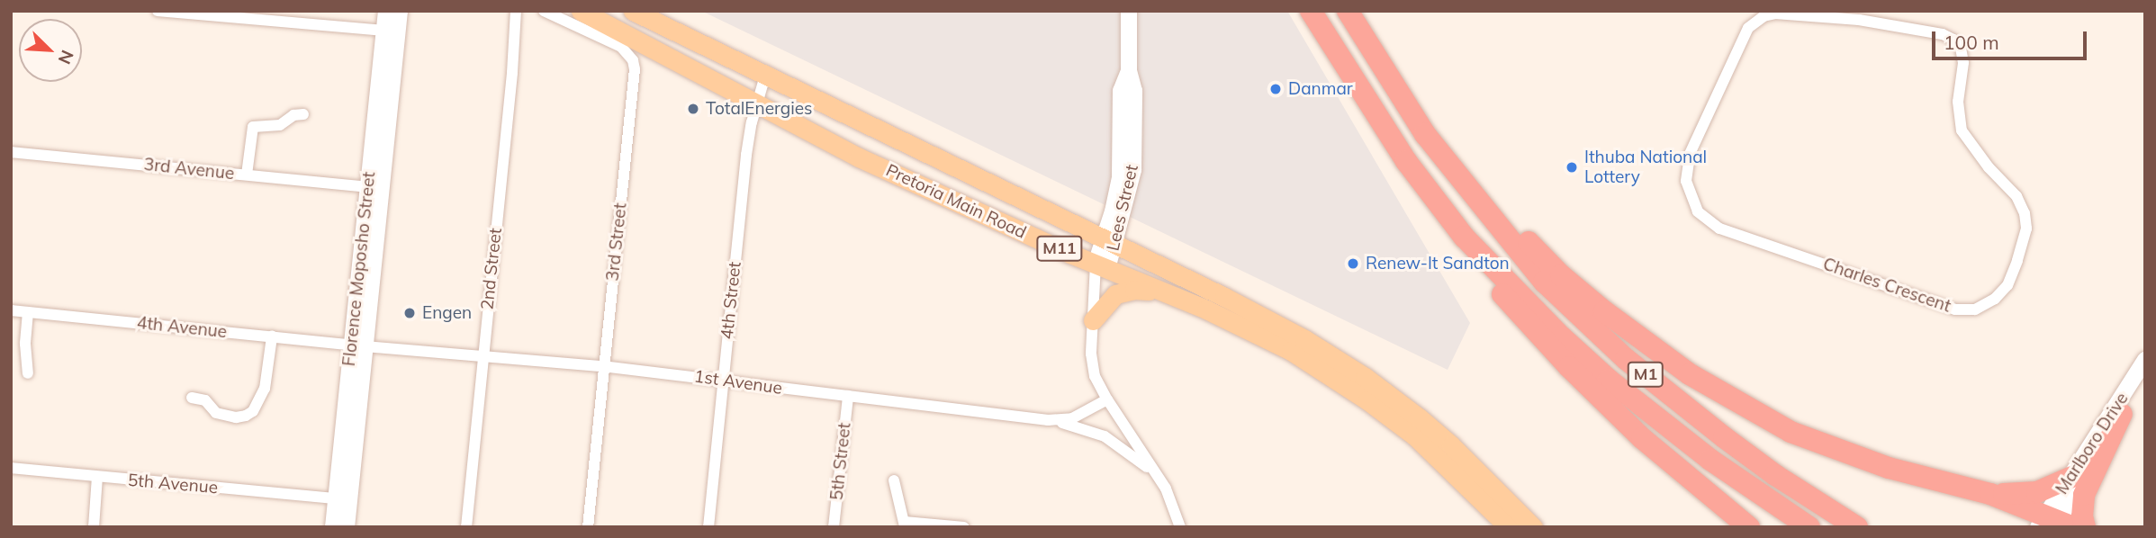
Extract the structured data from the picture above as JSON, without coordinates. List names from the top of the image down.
{
  "streets": {
    "highway": ["M1"],
    "main road": ["Pretoria Main Road", "M11"],
    "street": [
      "3rd Avenue",
      "Lees Street",
      "3rd Street",
      "Florence Moposho Street",
      "2nd Street",
      "Charles Crescent",
      "4th Street",
      "4th Avenue",
      "1st Avenue",
      "Marlboro Drive",
      "5th Street",
      "5th Avenue"
    ]
  },
  "crossings": [
    ["3rd Avenue", "Florence Moposho Street"],
    ["Pretoria Main Road", "Lees Street"],
    ["Pretoria Main Road", "4th Street"],
    ["3rd Street", "1st Avenue"],
    ["Florence Moposho Street", "4th Avenue"],
    ["Florence Moposho Street", "1st Avenue"],
    ["Florence Moposho Street", "5th Avenue"],
    ["2nd Street", "1st Avenue"],
    ["4th Street", "1st Avenue"],
    ["4th Avenue", "1st Avenue"],
    ["1st Avenue", "5th Street"]
  ],
  "places": [
    "Danmar",
    "TotalEnergies",
    "Ithuba National Lottery",
    "Renew-It Sandton",
    "Engen"
  ],
  "scale_bar": "100 m",
  "north": "bottom right"
}
